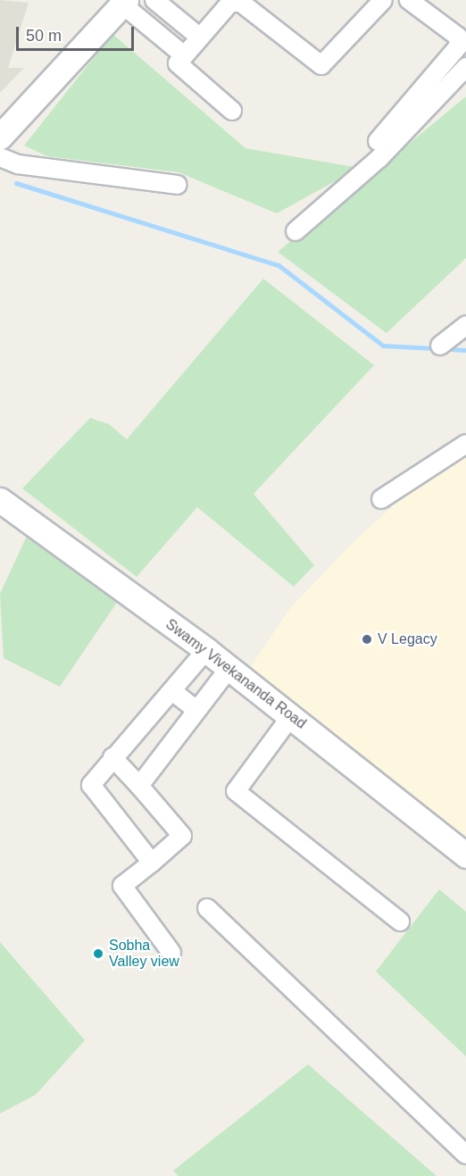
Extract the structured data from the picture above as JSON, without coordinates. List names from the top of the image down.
{
  "streets": {
    "street": ["Swamy Vivekananda Road"]
  },
  "places": ["V Legacy", "Sobha Valley view"],
  "scale_bar": "50 m"
}
